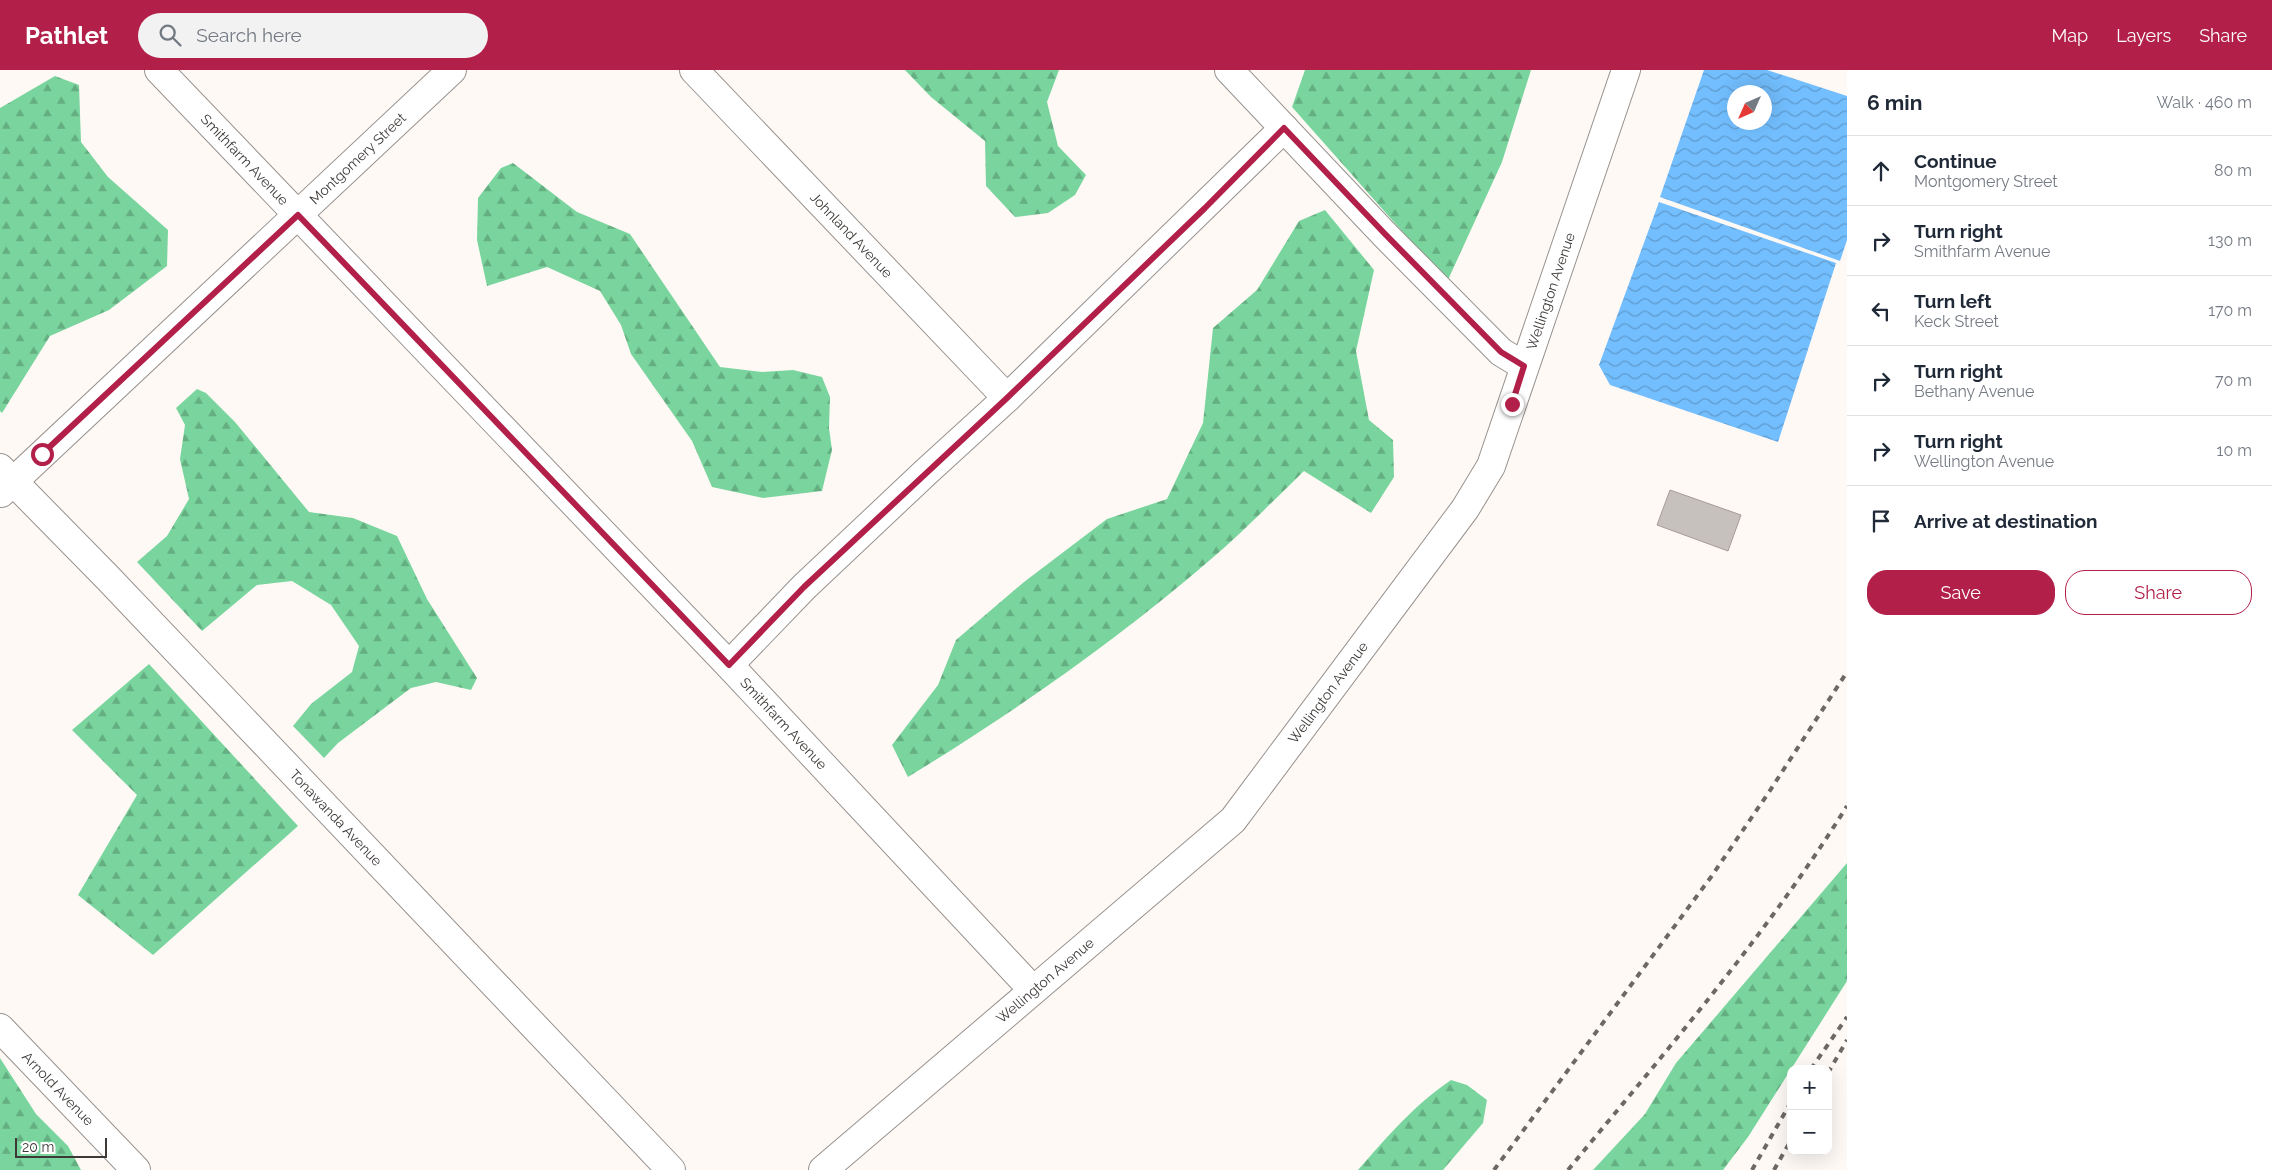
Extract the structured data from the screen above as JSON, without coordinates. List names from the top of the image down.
{
  "streets": {
    "street": [
      "Montgomery Street",
      "Smithfarm Avenue",
      "Johnland Avenue",
      "Wellington Avenue",
      "Tonawanda Avenue",
      "Arnold Avenue"
    ]
  },
  "crossings": [
    ["Montgomery Street", "Smithfarm Avenue"],
    ["Montgomery Street", "Tonawanda Avenue"],
    ["Smithfarm Avenue", "Wellington Avenue"]
  ],
  "scale_bar": "20 m",
  "north": "bottom left",
  "page": {
    "header": "Pathlet",
    "search": "Search here",
    "nav": ["Map", "Layers", "Share"],
    "heading": ["6 min", "Walk · 460 m"],
    "list": [
      ["Continue", "Montgomery Street", "80 m"],
      ["Turn right", "Smithfarm Avenue", "130 m"],
      ["Turn left", "Keck Street", "170 m"],
      ["Turn right", "Bethany Avenue", "70 m"],
      ["Turn right", "Wellington Avenue", "10 m"],
      "Arrive at destination"
    ],
    "buttons": ["Save", "Share"],
    "map_buttons": ["+", "−"],
    "scale": "20 m"
  }
}
